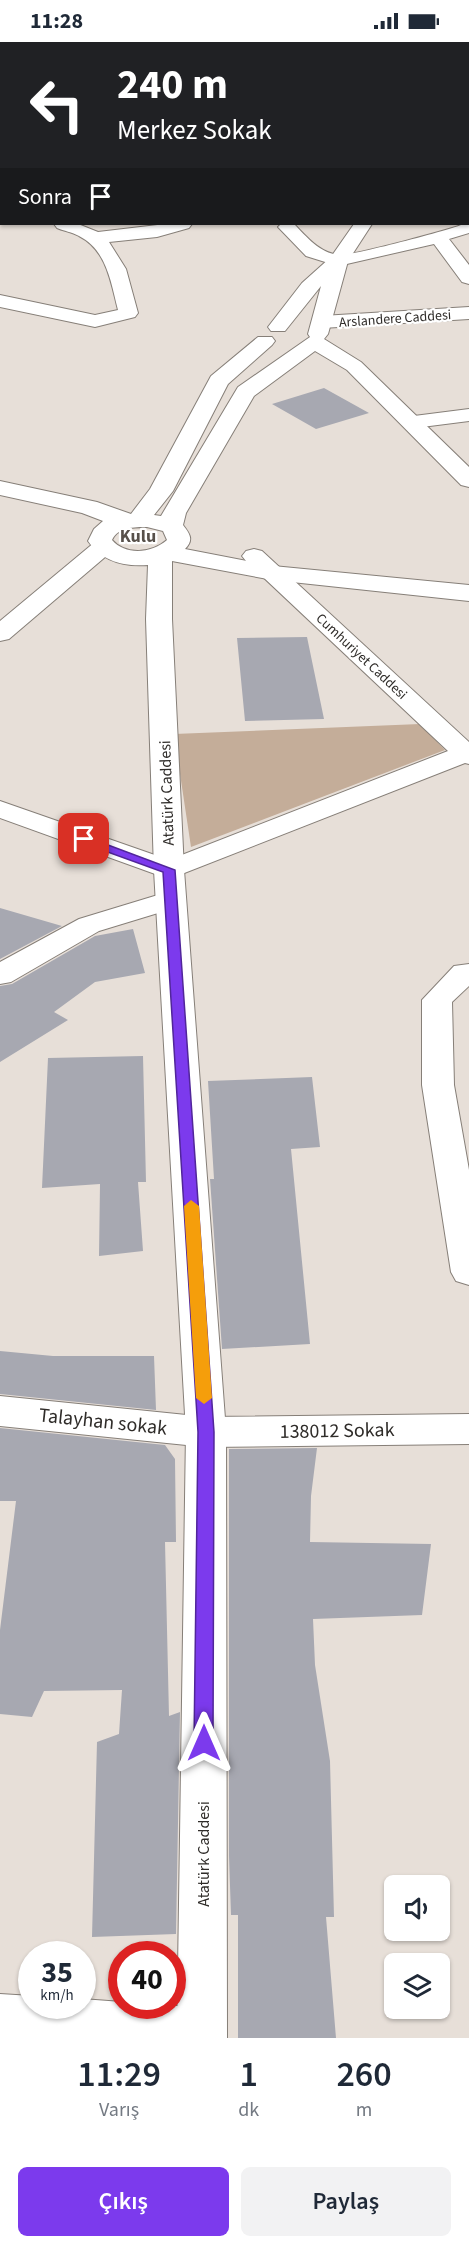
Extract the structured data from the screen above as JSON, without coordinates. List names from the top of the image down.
{
  "streets": {
    "street": [
      "Arslandere Caddesi",
      "Cumhuriyet Caddesi",
      "Atatürk Caddesi",
      "Talayhan sokak",
      "138012 Sokak"
    ]
  },
  "crossings": [
    ["Atatürk Caddesi", "Talayhan sokak"],
    ["Atatürk Caddesi", "138012 Sokak"],
    ["Talayhan sokak", "138012 Sokak"]
  ],
  "districts": ["Kulu"],
  "page": {
    "status": "11:28",
    "turn": ["240 m", "Merkez Sokak"],
    "then": "Sonra",
    "speed": "35 km/h",
    "limit": "40",
    "eta": [
      "11:29",
      "Varış",
      "1",
      "dk",
      "260",
      "m"
    ],
    "buttons": ["Çıkış", "Paylaş"]
  }
}
